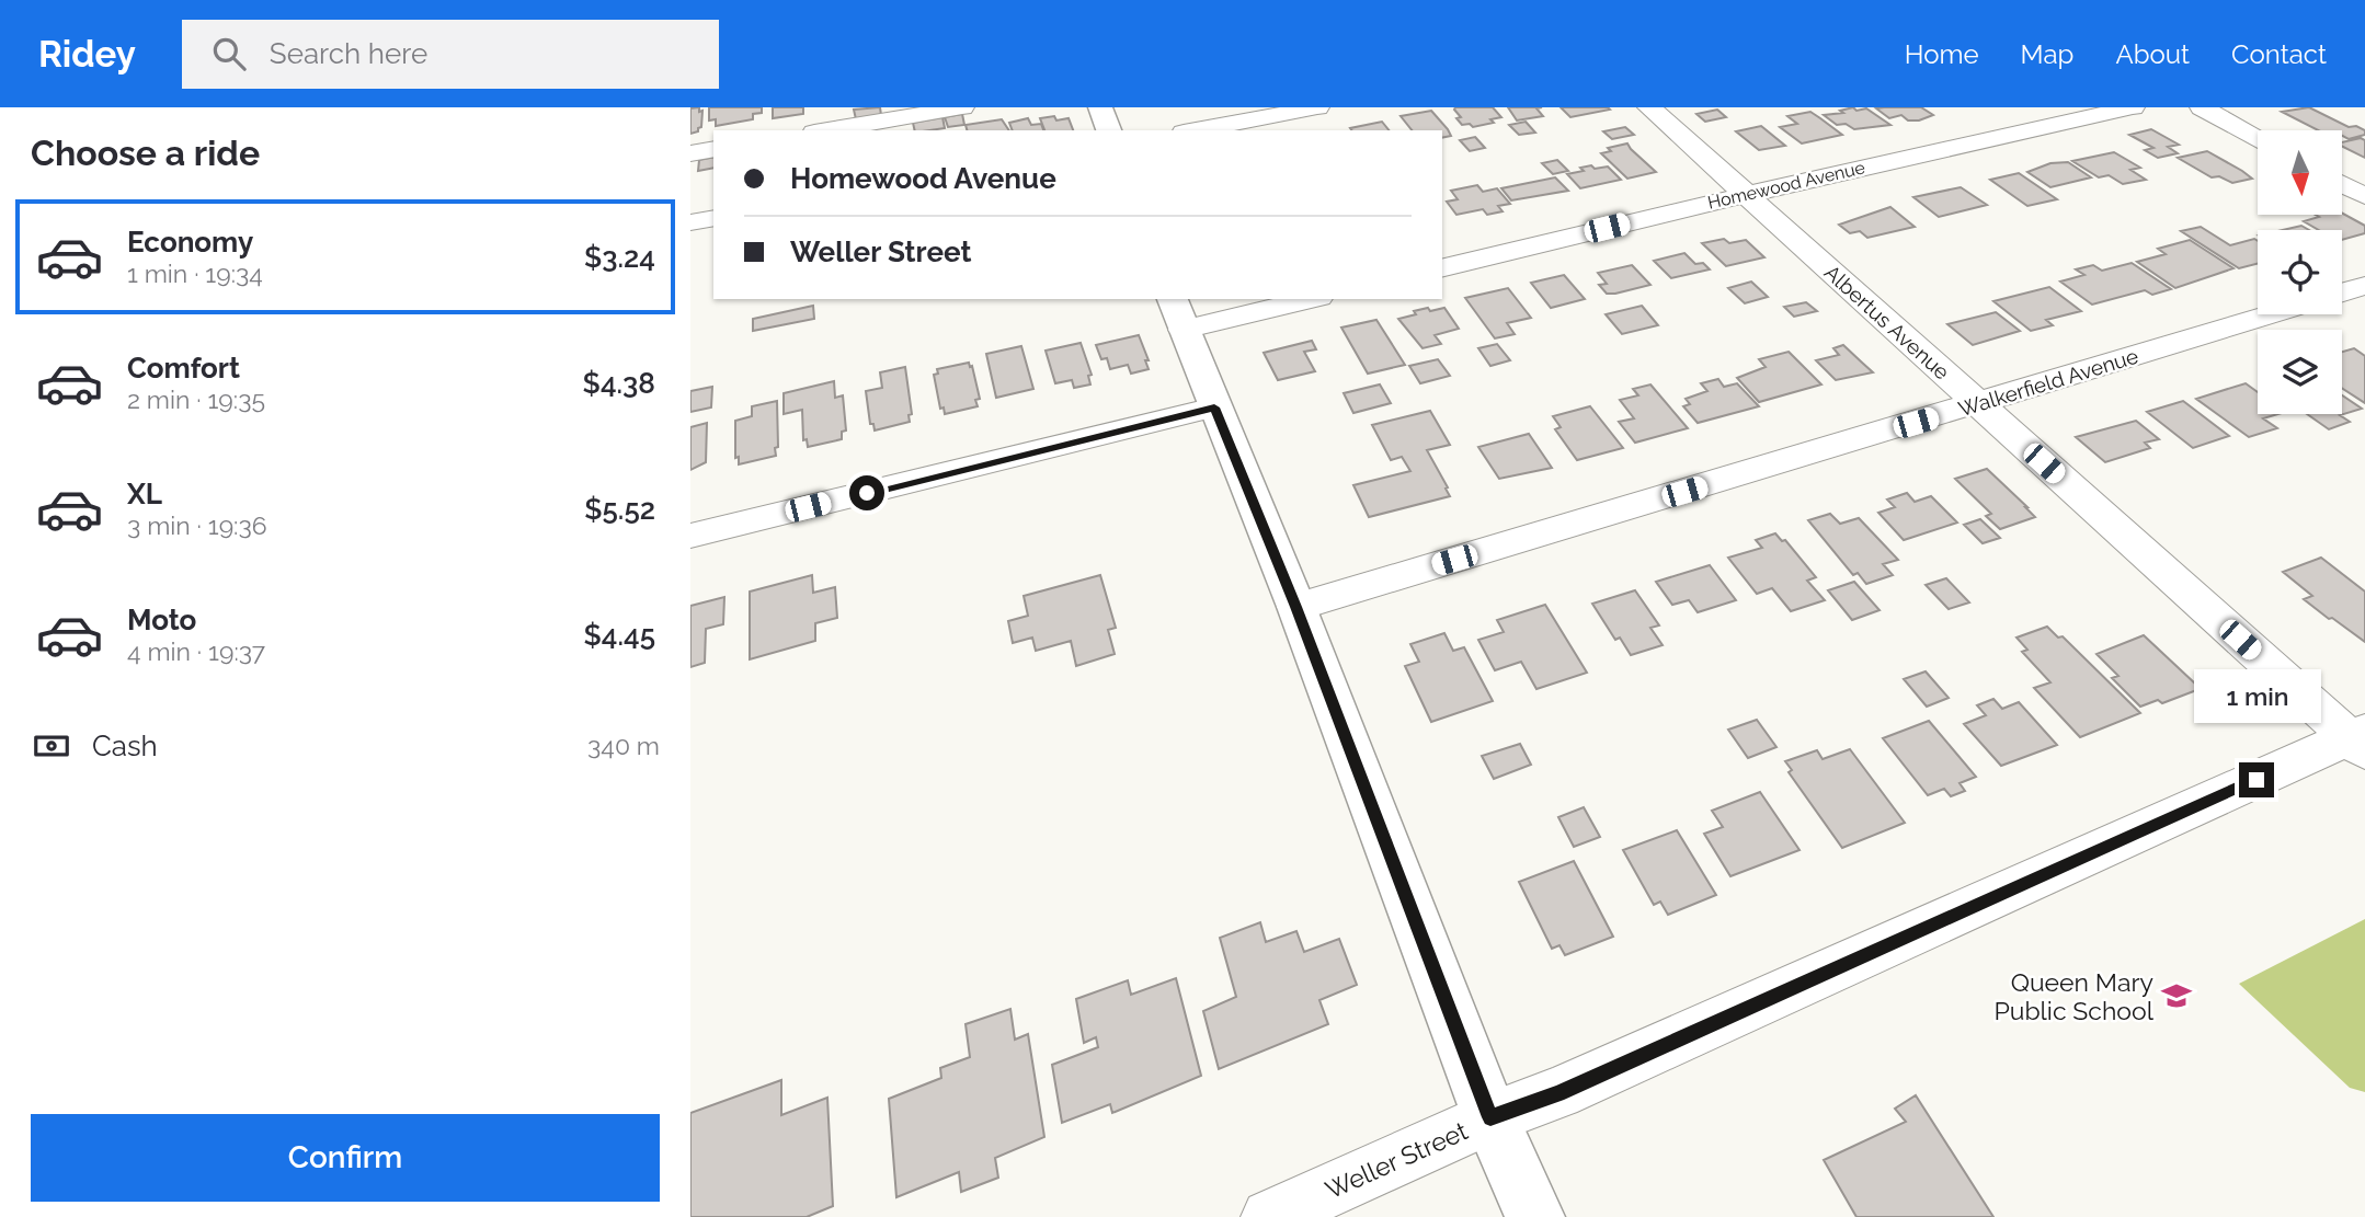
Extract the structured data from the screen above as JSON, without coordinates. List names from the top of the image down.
{
  "streets": {
    "street": [
      "Homewood Avenue",
      "Albertus Avenue",
      "Walkerfield Avenue",
      "Weller Street"
    ]
  },
  "crossings": [
    ["Homewood Avenue", "Albertus Avenue"],
    ["Albertus Avenue", "Walkerfield Avenue"],
    ["Albertus Avenue", "Weller Street"]
  ],
  "places": {
    "school or university": ["Queen Mary Public School"]
  },
  "north": "bottom",
  "page": {
    "header": "Ridey",
    "search": "Search here",
    "nav": [
      "Home",
      "Map",
      "About",
      "Contact"
    ],
    "heading": "Choose a ride",
    "banner": ["Homewood Avenue", "Weller Street"],
    "list": [
      {
        "name": "Economy",
        "note": "1 min · 19:34",
        "value": "$3.24"
      },
      {
        "name": "Comfort",
        "note": "2 min · 19:35",
        "value": "$4.38"
      },
      {
        "name": "XL",
        "note": "3 min · 19:36",
        "value": "$5.52"
      },
      {
        "name": "Moto",
        "note": "4 min · 19:37",
        "value": "$4.45"
      }
    ],
    "bubble": "1 min",
    "pay": ["Cash", "340 m"],
    "buttons": "Confirm"
  }
}
